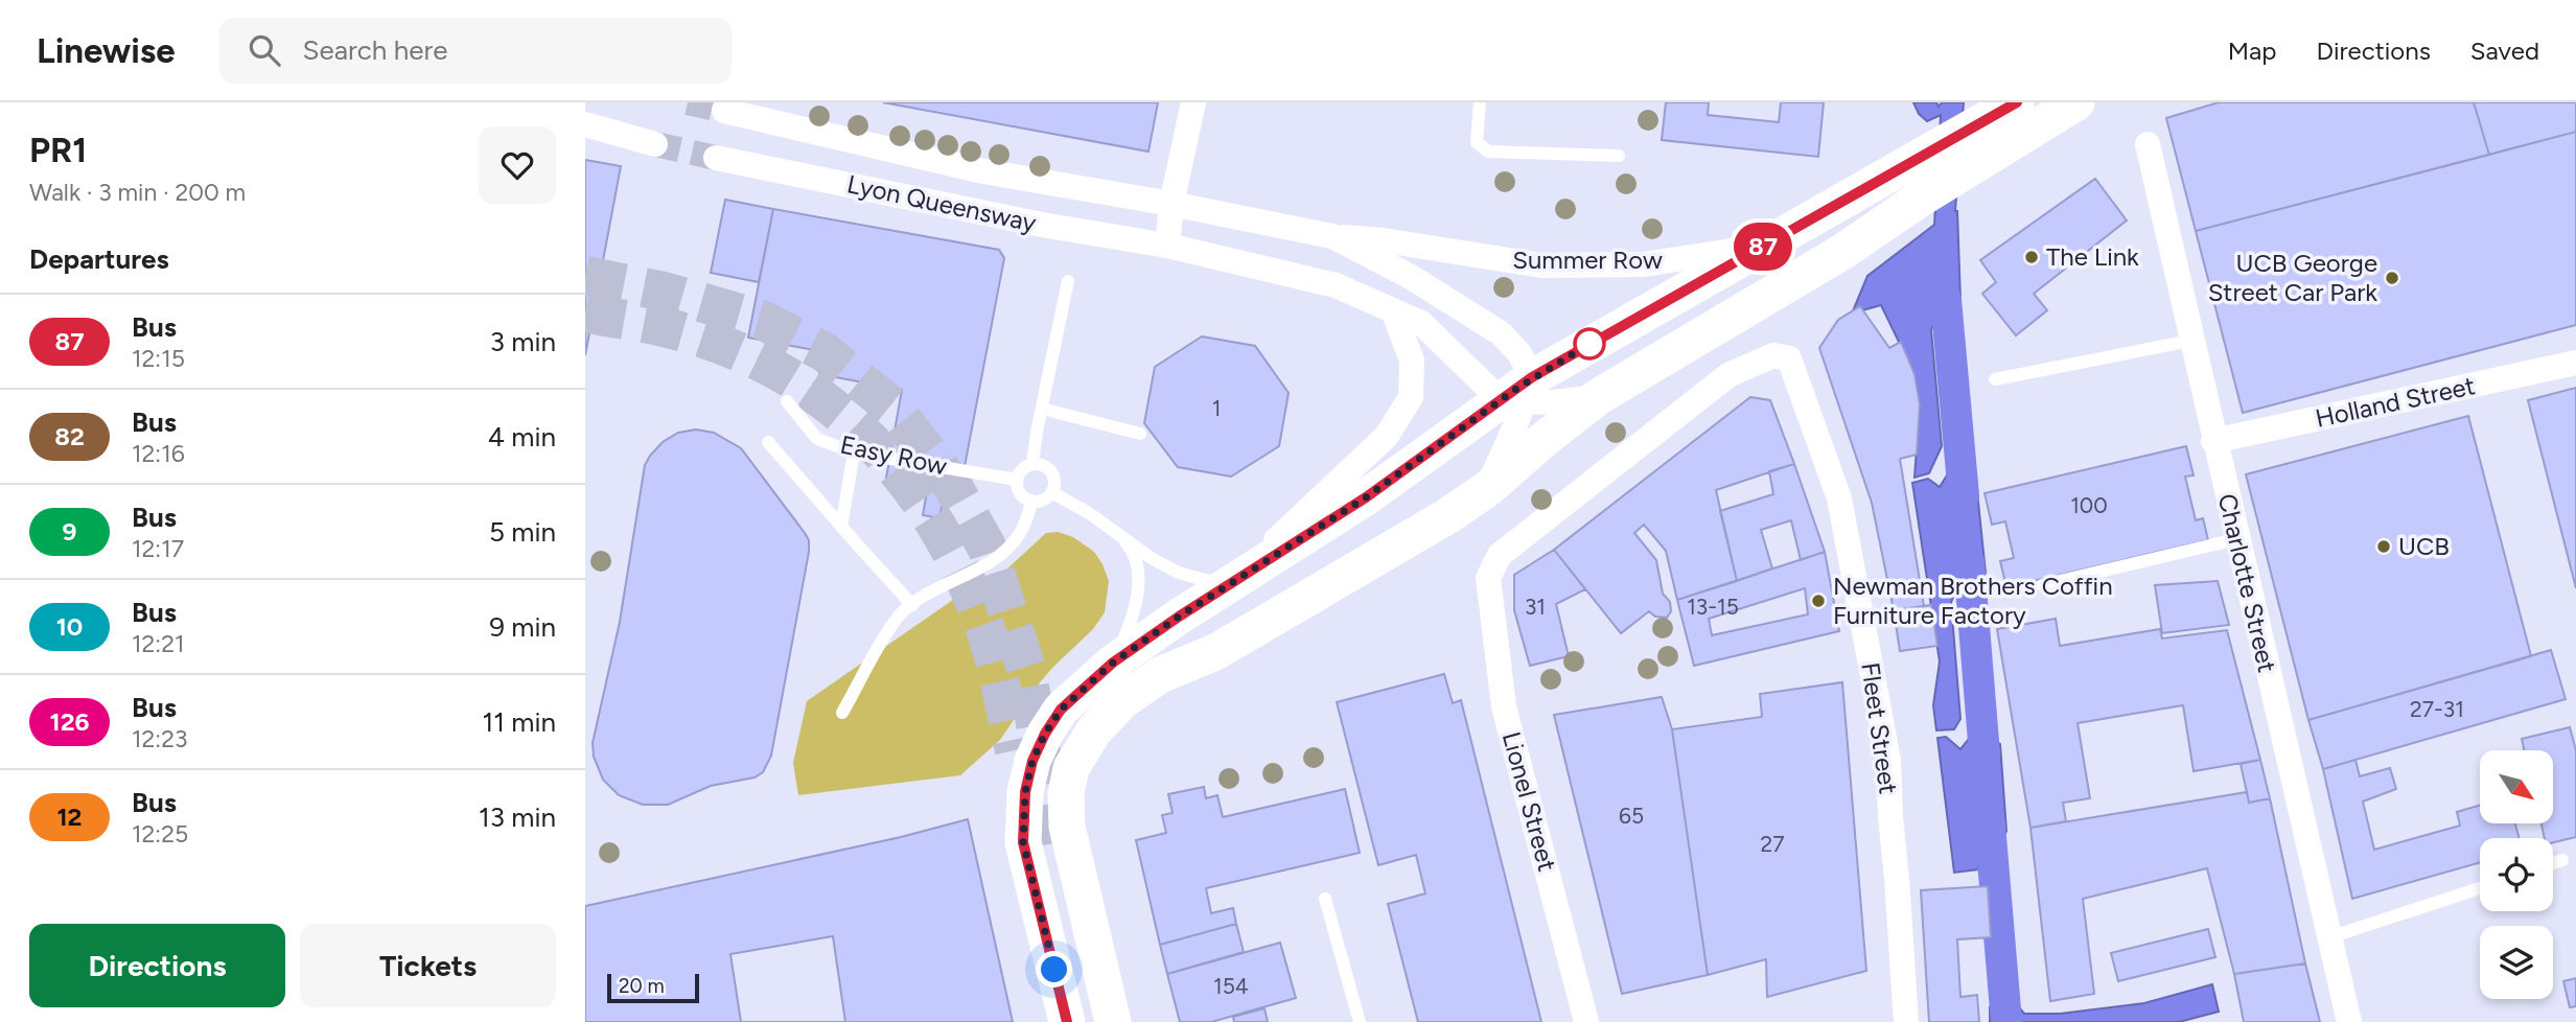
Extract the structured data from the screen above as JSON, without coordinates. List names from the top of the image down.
{
  "streets": {
    "main road": ["Summer Row"],
    "street": [
      "Lyon Queensway",
      "Holland Street",
      "Charlotte Street",
      "Fleet Street",
      "Lionel Street"
    ],
    "lane": ["Easy Row"]
  },
  "crossings": [
    ["Lyon Queensway", "Summer Row"],
    ["Holland Street", "Charlotte Street"],
    ["Fleet Street", "Lionel Street"]
  ],
  "places": [
    "The Link",
    "UCB George Street Car Park",
    "UCB",
    "Newman Brothers Coffin Furniture Factory"
  ],
  "lines": ["bus line 87"],
  "house_numbers": [
    "1",
    "100",
    "31",
    "13-15",
    "27-31",
    "65",
    "27",
    "154"
  ],
  "scale_bar": "20 m",
  "north": "bottom right",
  "page": {
    "header": "Linewise",
    "search": "Search here",
    "nav": ["Map", "Directions", "Saved"],
    "heading": [
      ["PR1", "Walk · 3 min · 200 m"],
      "Departures"
    ],
    "on_map": "87",
    "list": [
      {
        "mark": "87",
        "name": "Bus",
        "note": "12:15",
        "value": "3 min"
      },
      {
        "mark": "82",
        "name": "Bus",
        "note": "12:16",
        "value": "4 min"
      },
      {
        "mark": "9",
        "name": "Bus",
        "note": "12:17",
        "value": "5 min"
      },
      {
        "mark": "10",
        "name": "Bus",
        "note": "12:21",
        "value": "9 min"
      },
      {
        "mark": "126",
        "name": "Bus",
        "note": "12:23",
        "value": "11 min"
      },
      {
        "mark": "12",
        "name": "Bus",
        "note": "12:25",
        "value": "13 min"
      }
    ],
    "buttons": ["Directions", "Tickets"],
    "scale": "20 m"
  }
}
